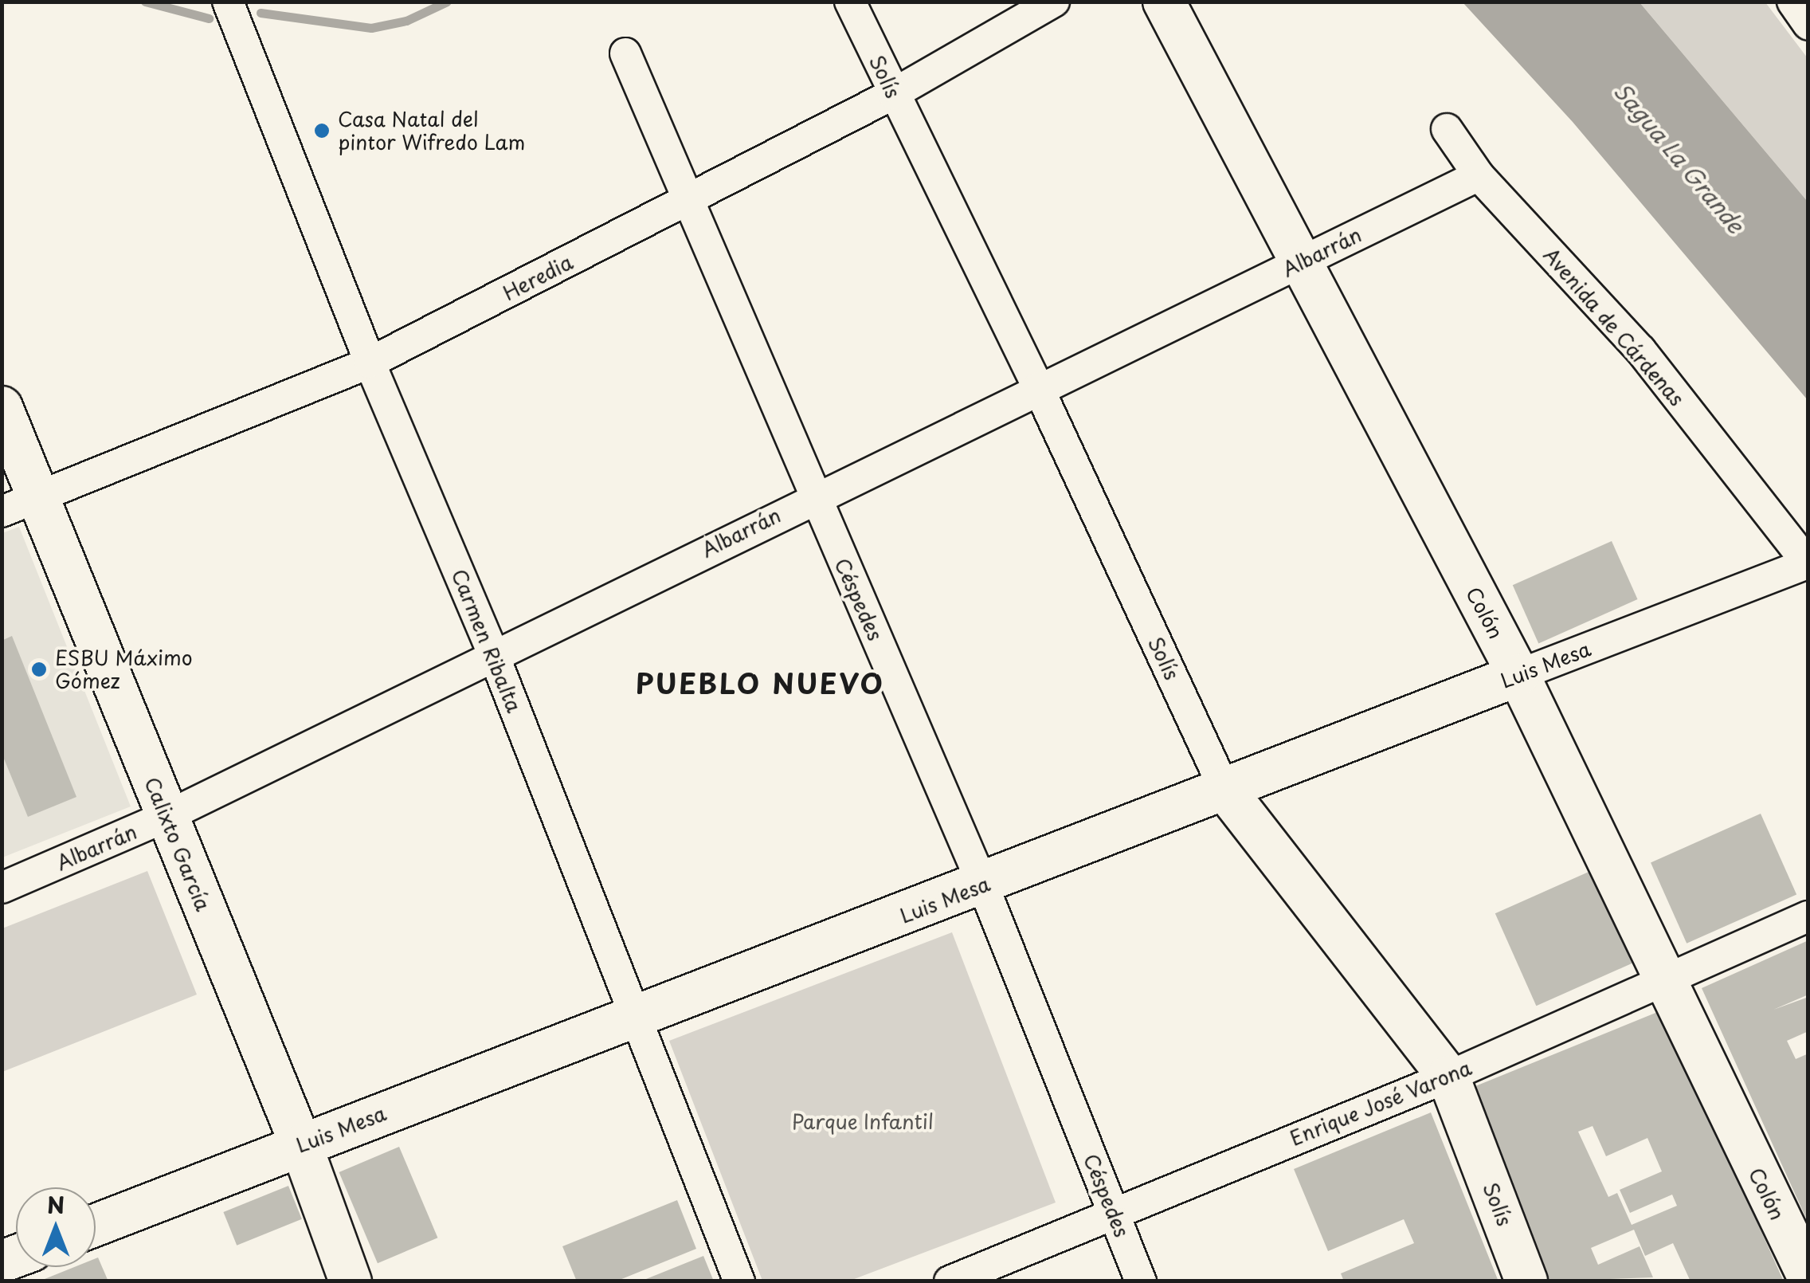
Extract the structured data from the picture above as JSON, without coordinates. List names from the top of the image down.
{
  "streets": {
    "street": [
      "Solís",
      "Albarrán",
      "Heredia",
      "Avenida de Cárdenas",
      "Céspedes",
      "Colón",
      "Carmen Ribalta",
      "Luis Mesa",
      "Calixto García",
      "Enrique José Varona"
    ]
  },
  "crossings": [
    ["Solís", "Albarrán"],
    ["Solís", "Heredia"],
    ["Solís", "Luis Mesa"],
    ["Solís", "Enrique José Varona"],
    ["Albarrán", "Avenida de Cárdenas"],
    ["Albarrán", "Céspedes"],
    ["Albarrán", "Colón"],
    ["Albarrán", "Carmen Ribalta"],
    ["Albarrán", "Calixto García"],
    ["Heredia", "Céspedes"],
    ["Heredia", "Carmen Ribalta"],
    ["Heredia", "Calixto García"],
    ["Avenida de Cárdenas", "Luis Mesa"],
    ["Céspedes", "Luis Mesa"],
    ["Céspedes", "Enrique José Varona"],
    ["Colón", "Luis Mesa"],
    ["Colón", "Enrique José Varona"],
    ["Carmen Ribalta", "Luis Mesa"],
    ["Luis Mesa", "Calixto García"]
  ],
  "districts": ["PUEBLO NUEVO"],
  "water": ["Sagua La Grande"],
  "parks": ["Parque Infantil"],
  "places": ["Casa Natal del pintor Wifredo Lam", "ESBU Máximo Gómez"],
  "north": "top"
}
